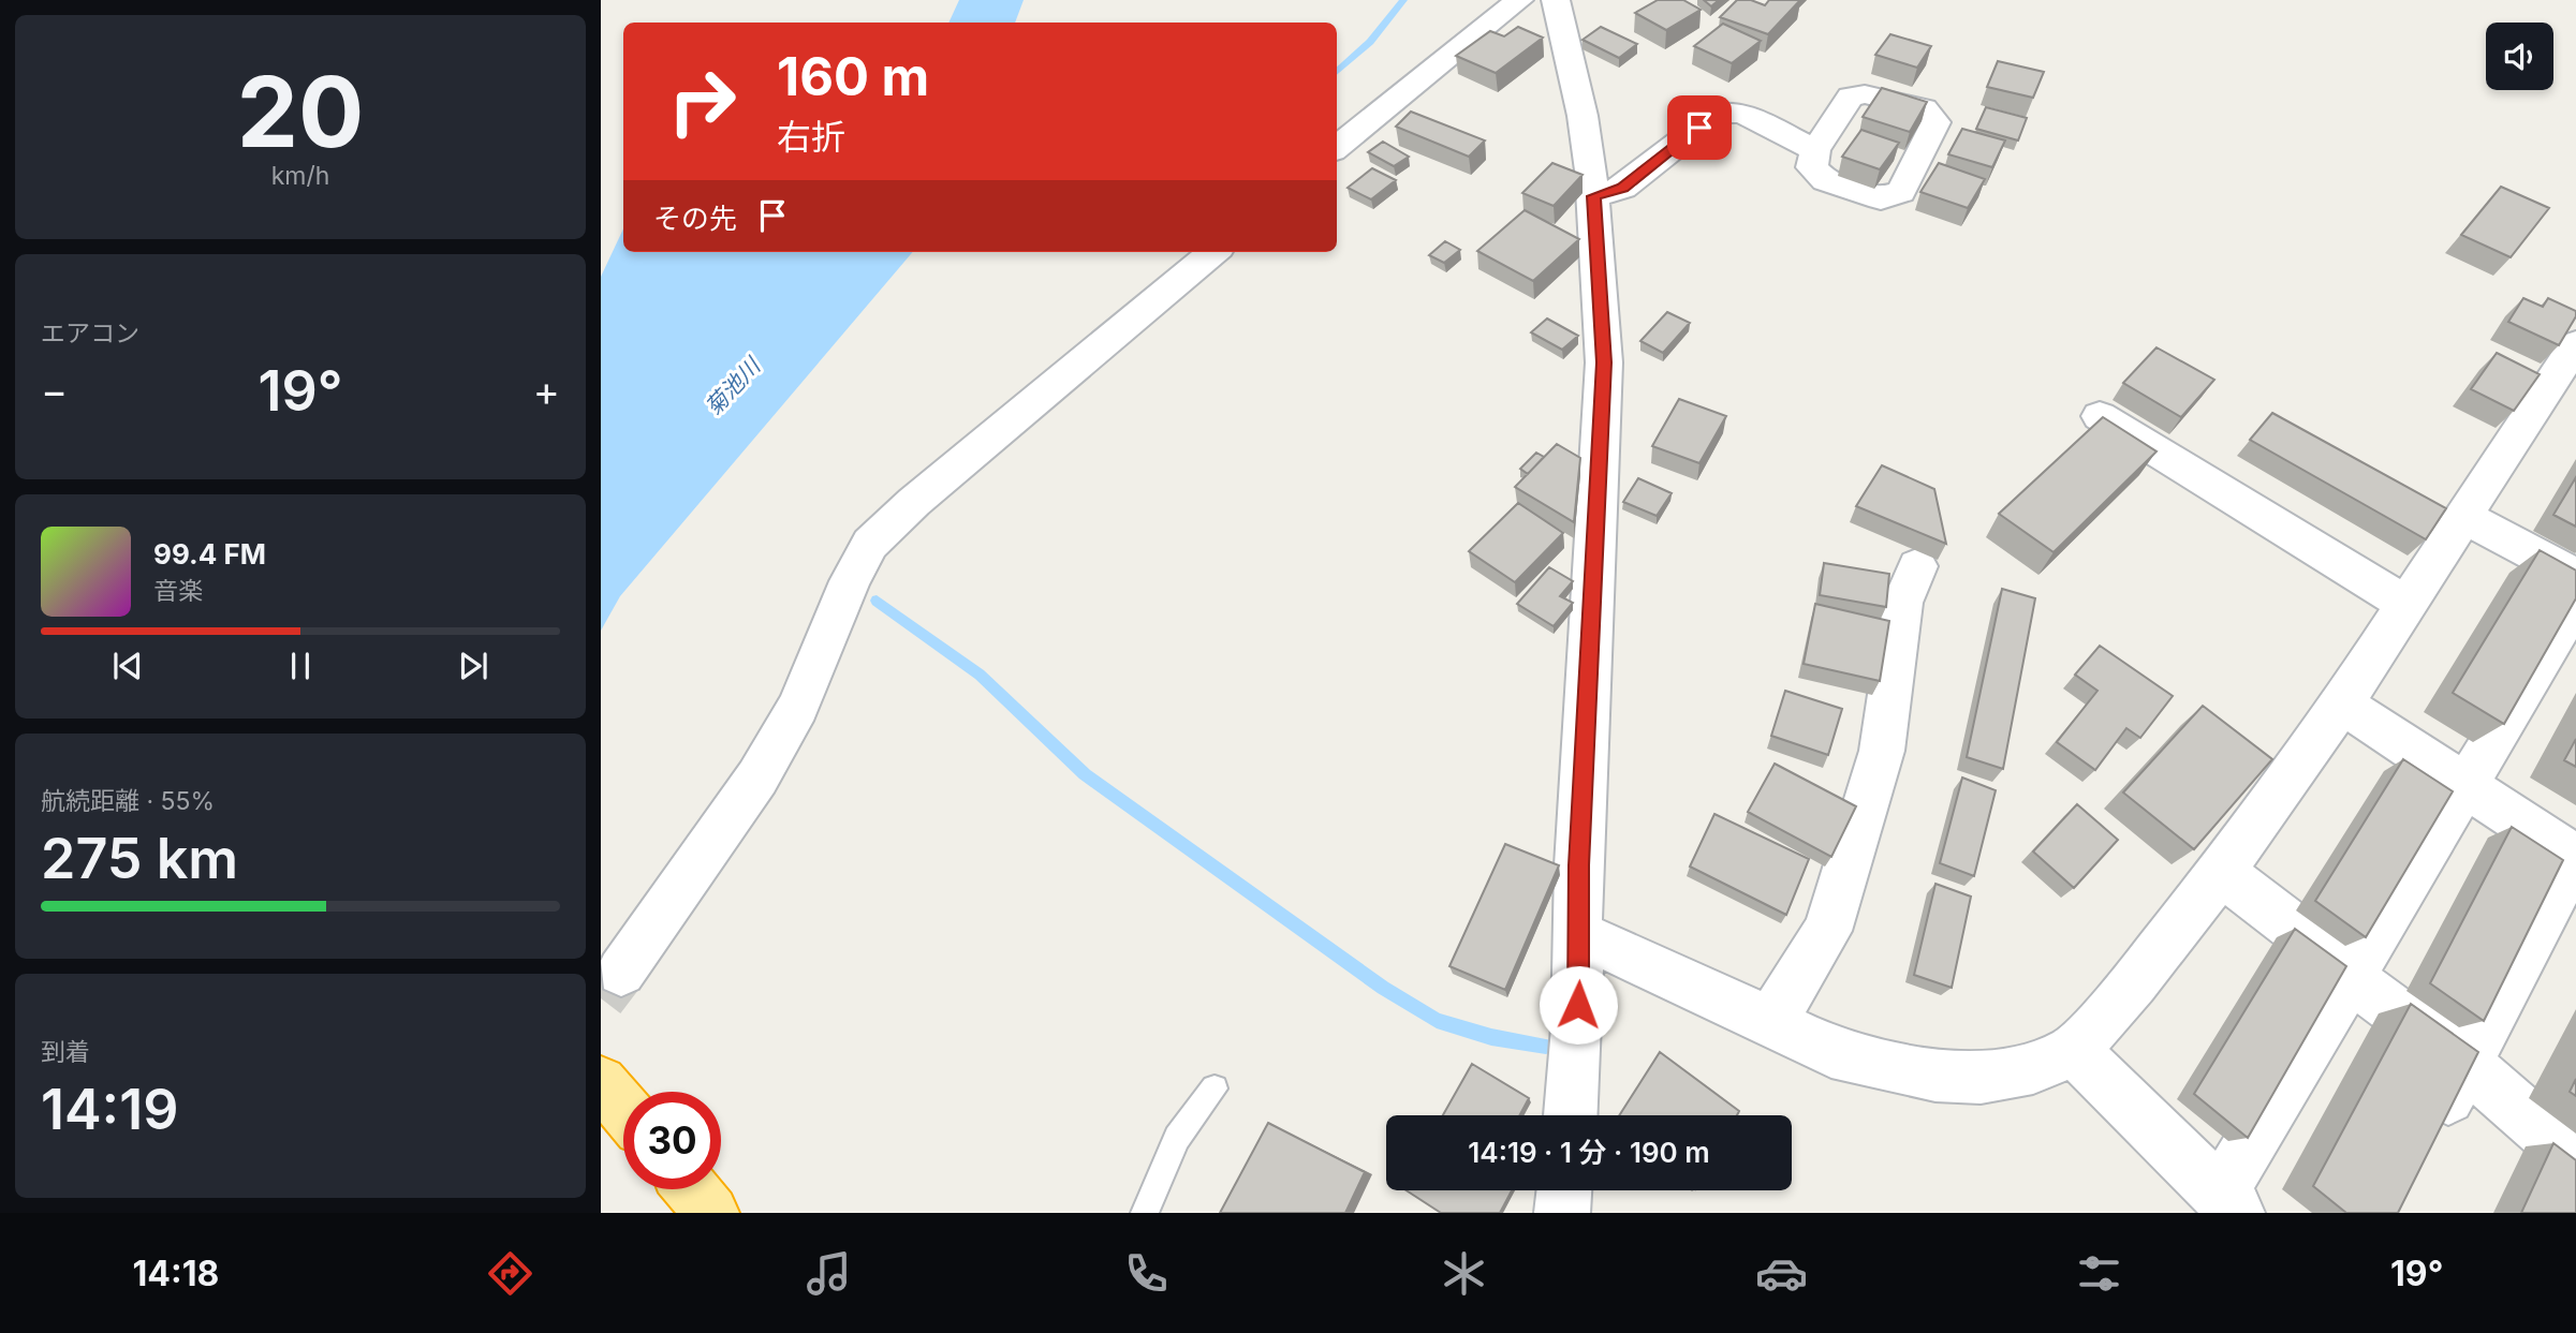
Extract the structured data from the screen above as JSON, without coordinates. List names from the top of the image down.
{
  "water": ["菊池川"],
  "page": {
    "tile": [
      ["20", "km/h"],
      "エアコン",
      ["航続距離 · 55%", "275 km"],
      ["到着", "14:19"]
    ],
    "turn": ["160 m", "右折"],
    "then": "その先",
    "heat": ["−", "19°", "+"],
    "song": ["99.4 FM", "音楽"],
    "limit": "30",
    "trip": "14:19 · 1 分 · 190 m",
    "tabs": ["14:18", "19°"]
  }
}
